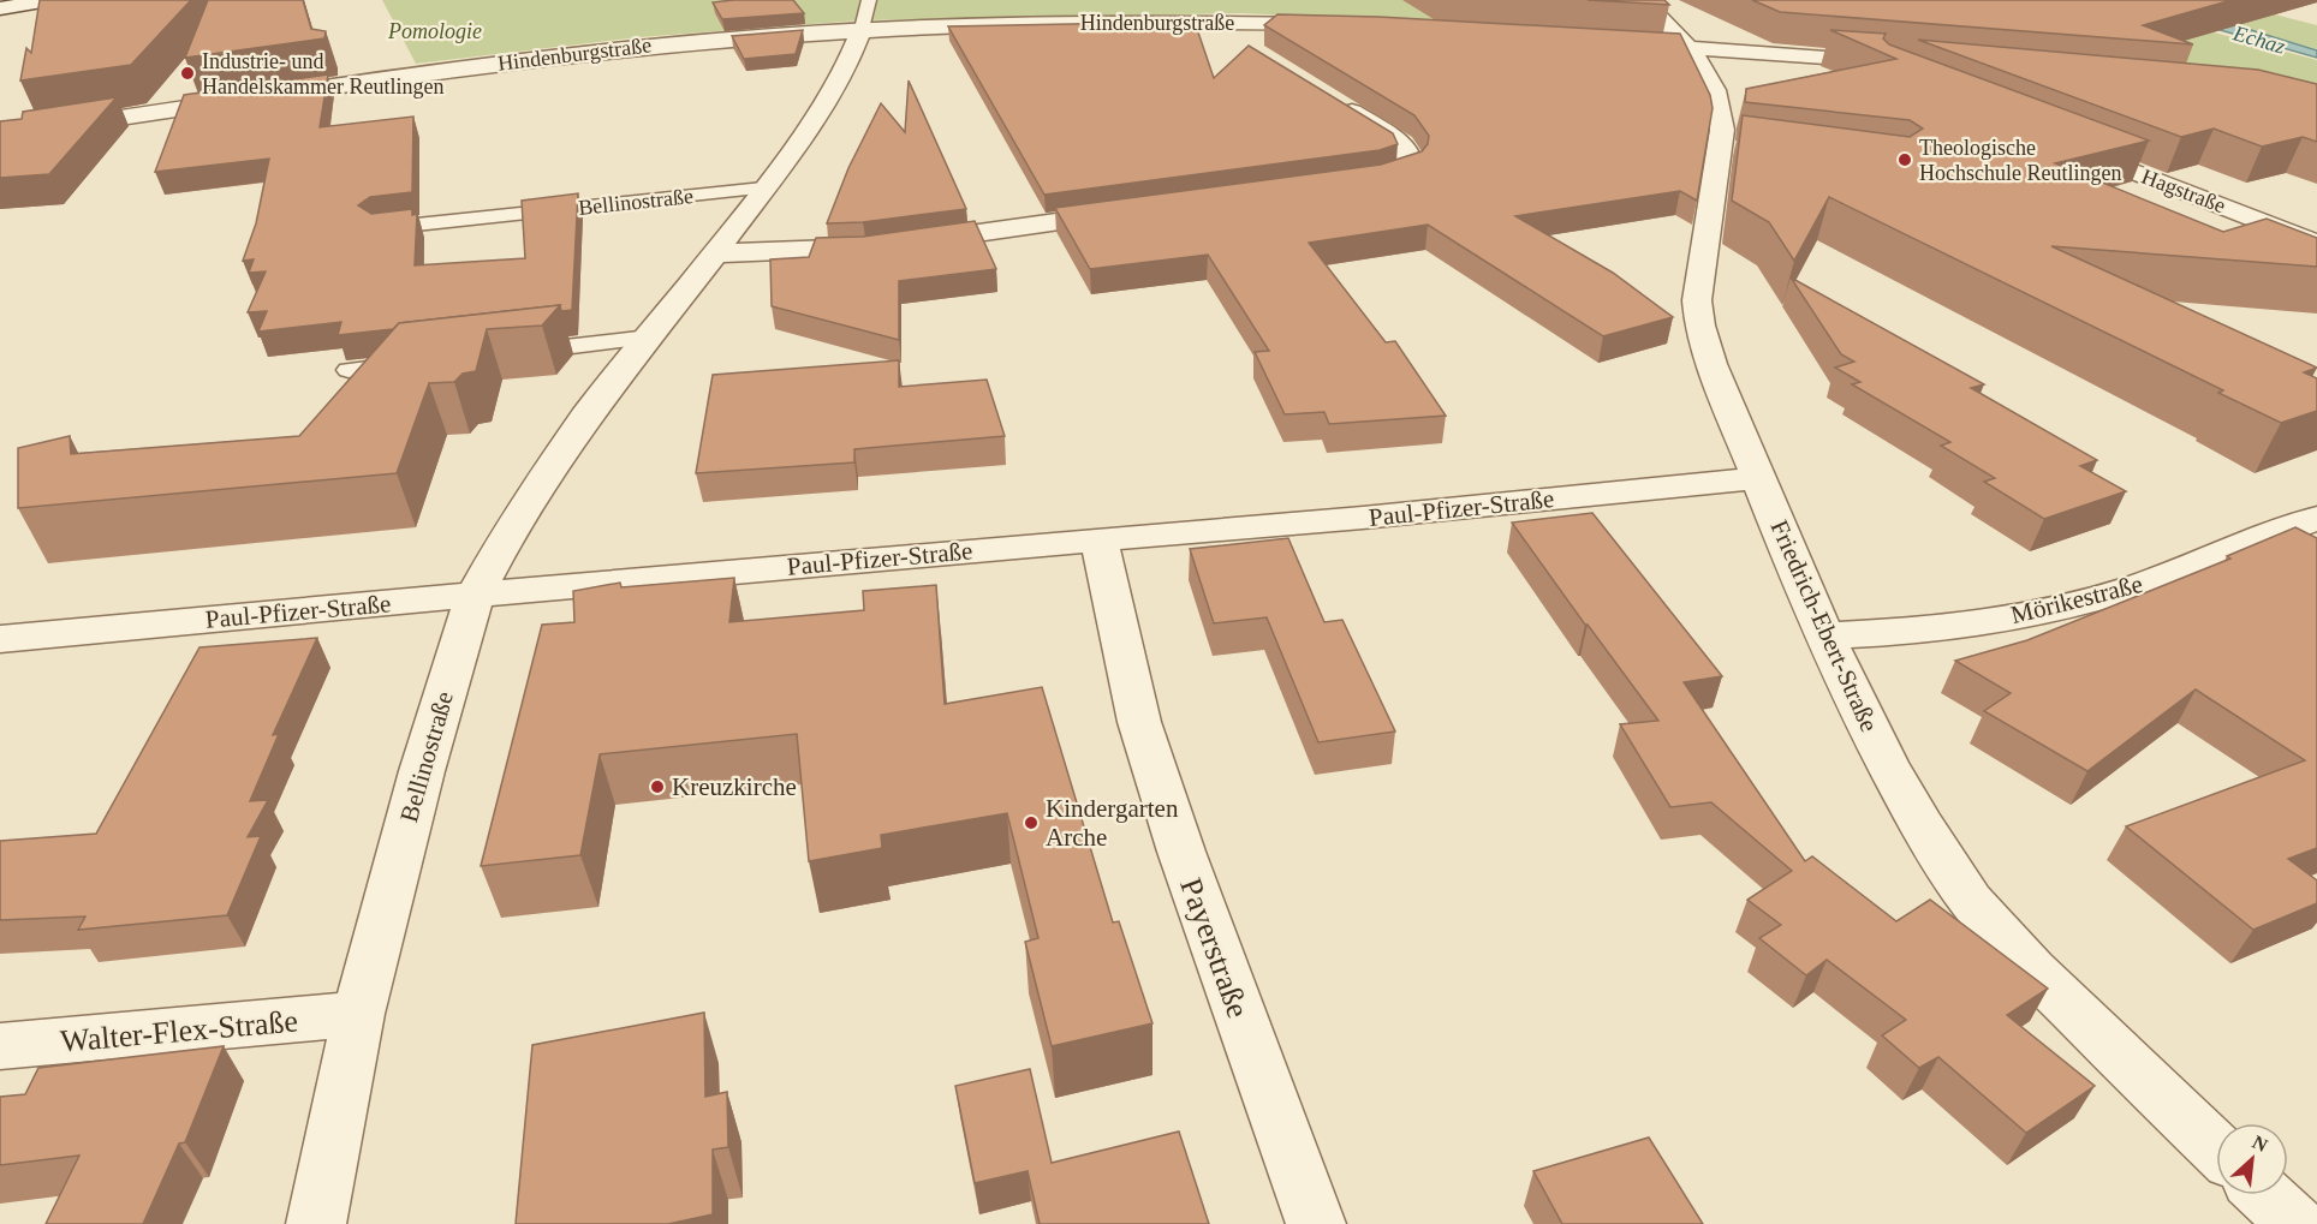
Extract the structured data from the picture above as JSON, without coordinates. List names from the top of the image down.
{
  "streets": {
    "street": [
      "Hindenburgstraße",
      "Hagstraße",
      "Bellinostraße",
      "Paul-Pfizer-Straße",
      "Mörikestraße",
      "Friedrich-Ebert-Straße",
      "Payerstraße",
      "Walter-Flex-Straße"
    ]
  },
  "crossings": [
    ["Hindenburgstraße", "Bellinostraße"],
    ["Bellinostraße", "Paul-Pfizer-Straße"],
    ["Bellinostraße", "Walter-Flex-Straße"],
    ["Paul-Pfizer-Straße", "Friedrich-Ebert-Straße"],
    ["Paul-Pfizer-Straße", "Payerstraße"],
    ["Mörikestraße", "Friedrich-Ebert-Straße"]
  ],
  "water": ["Echaz"],
  "parks": ["Pomologie"],
  "places": [
    "Industrie- und Handelskammer Reutlingen",
    "Theologische Hochschule Reutlingen",
    "Kreuzkirche",
    "Kindergarten Arche"
  ],
  "north": "top right"
}
